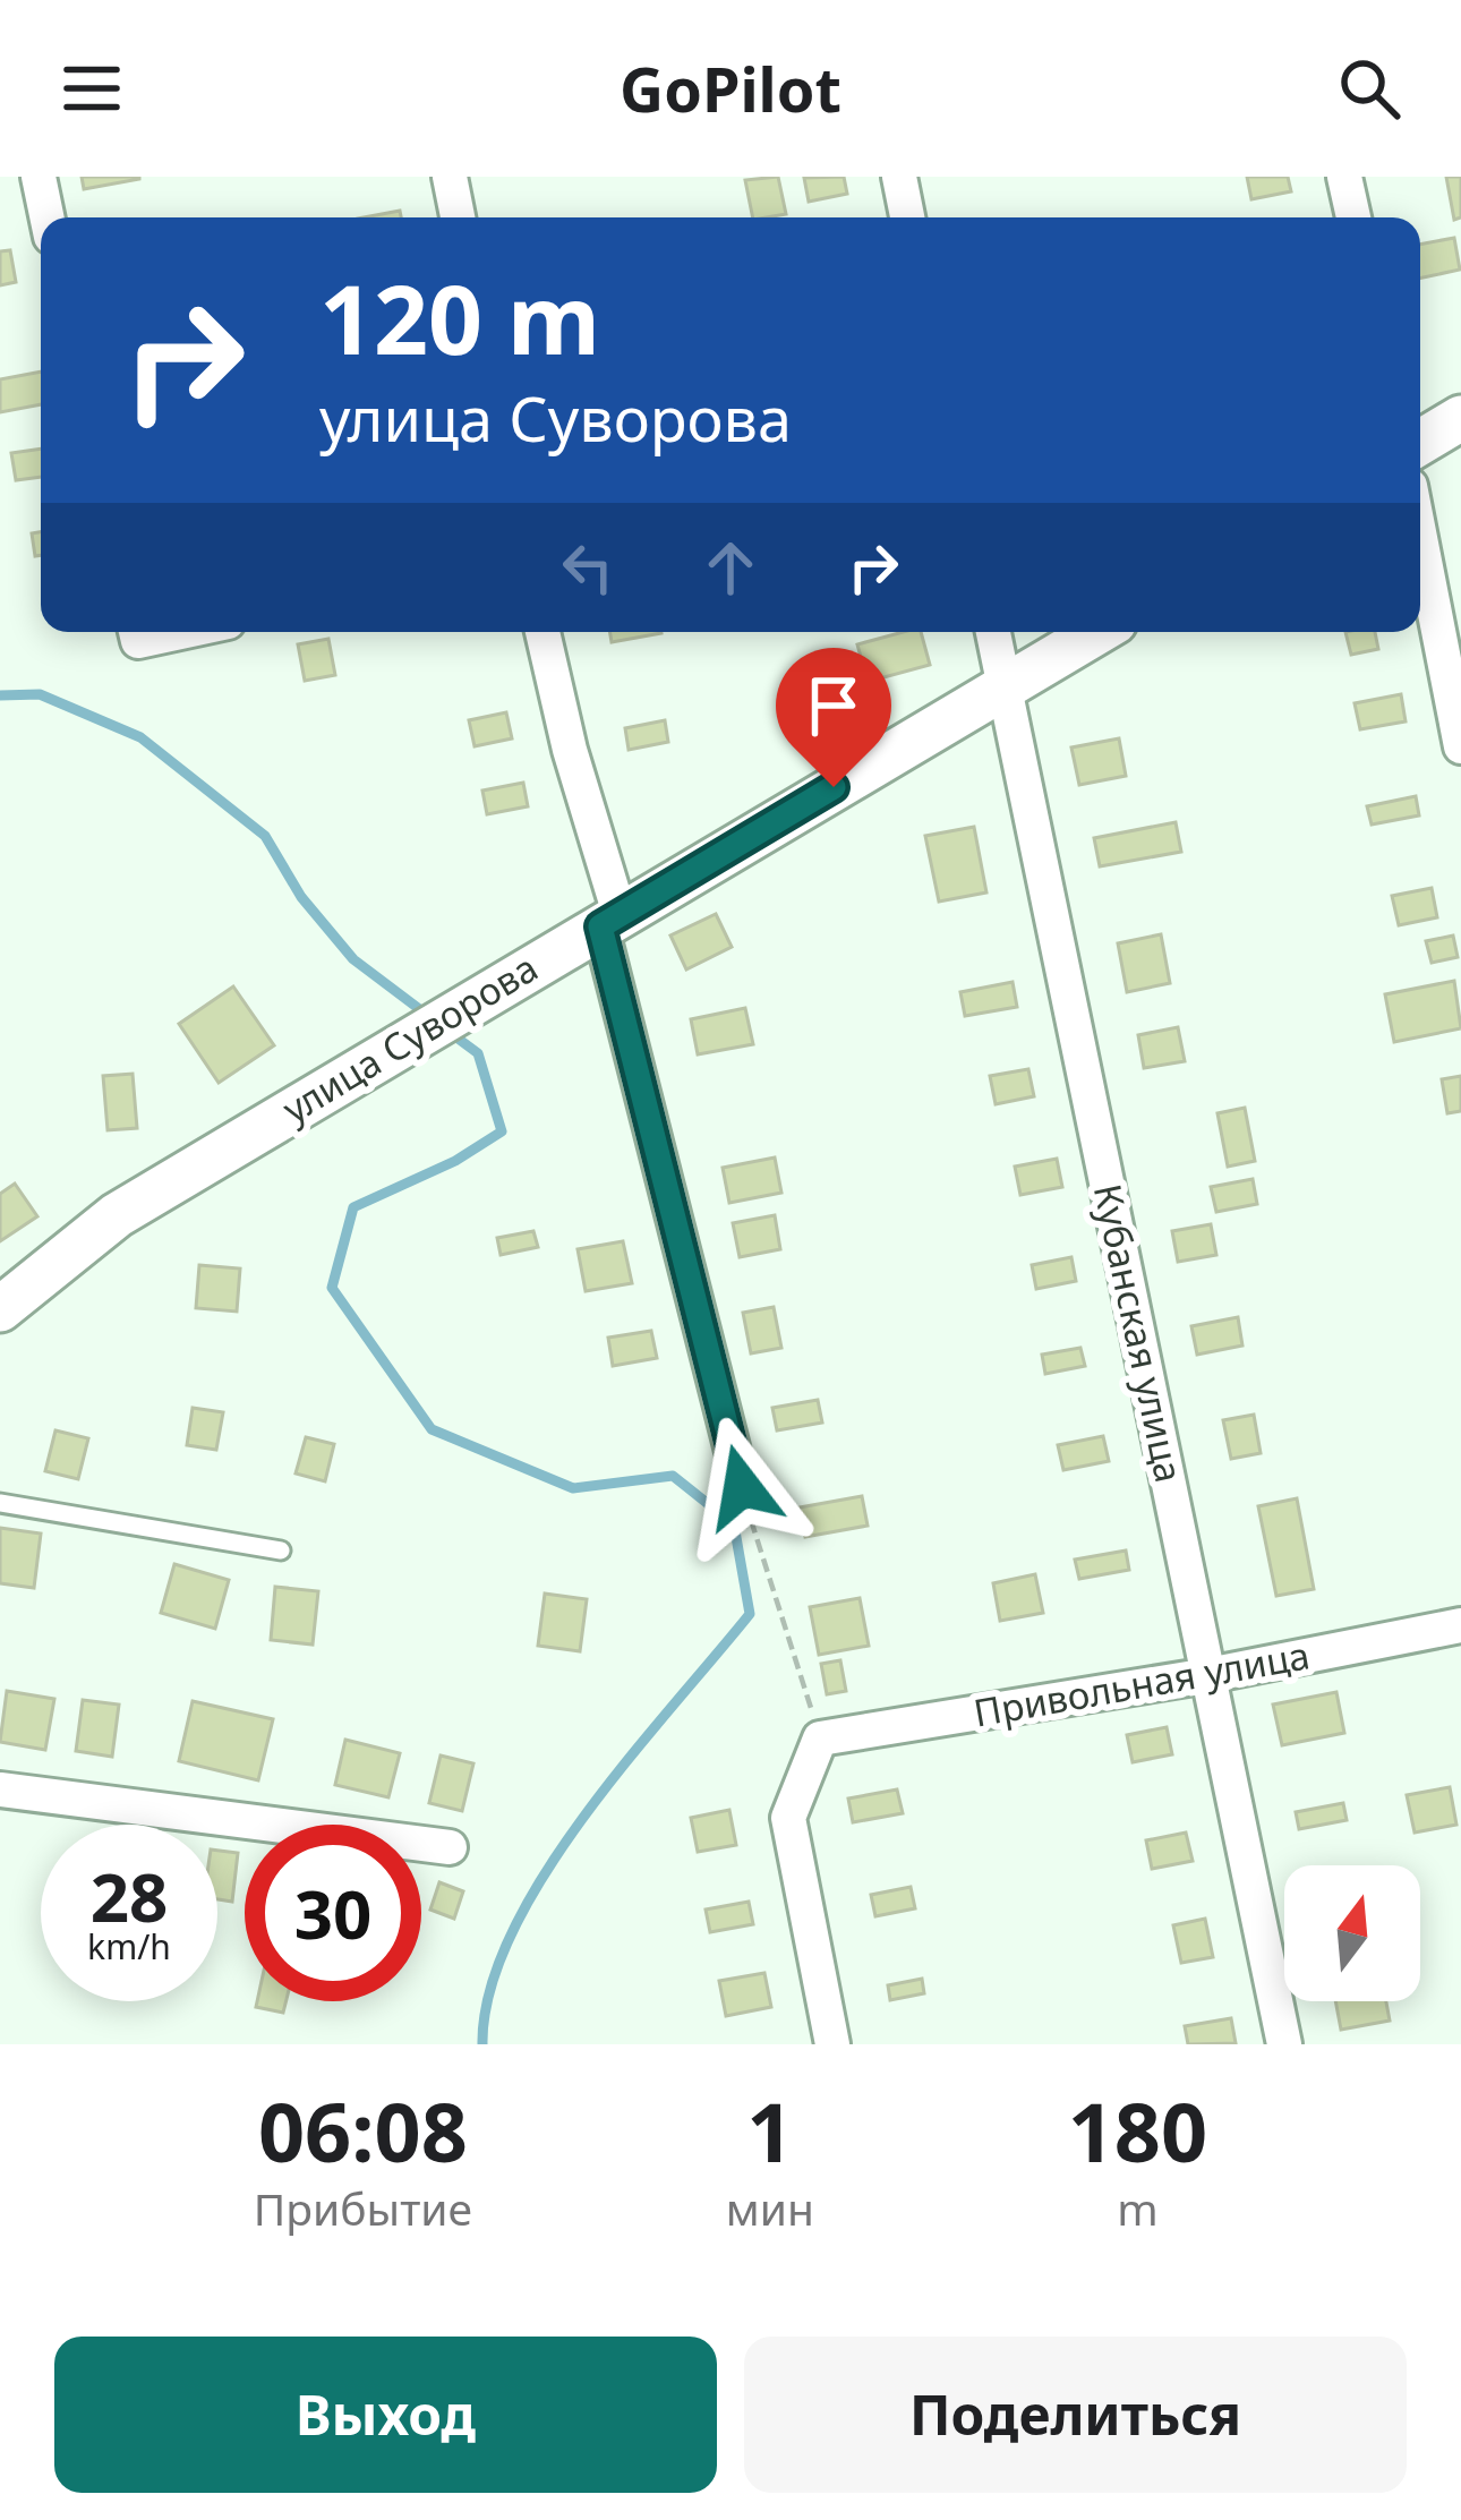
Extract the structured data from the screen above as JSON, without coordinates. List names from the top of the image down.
{
  "streets": {
    "street": ["улица Суворова", "Кубанская улица", "Привольная улица"]
  },
  "crossings": [
    ["улица Суворова", "Кубанская улица"],
    ["Кубанская улица", "Привольная улица"]
  ],
  "north": "top",
  "page": {
    "header": "GoPilot",
    "turn": ["120 m", "улица Суворова"],
    "speed": "28 km/h",
    "limit": "30",
    "eta": [
      "06:08",
      "Прибытие",
      "1",
      "мин",
      "180",
      "m"
    ],
    "buttons": ["Выход", "Поделиться"]
  }
}
